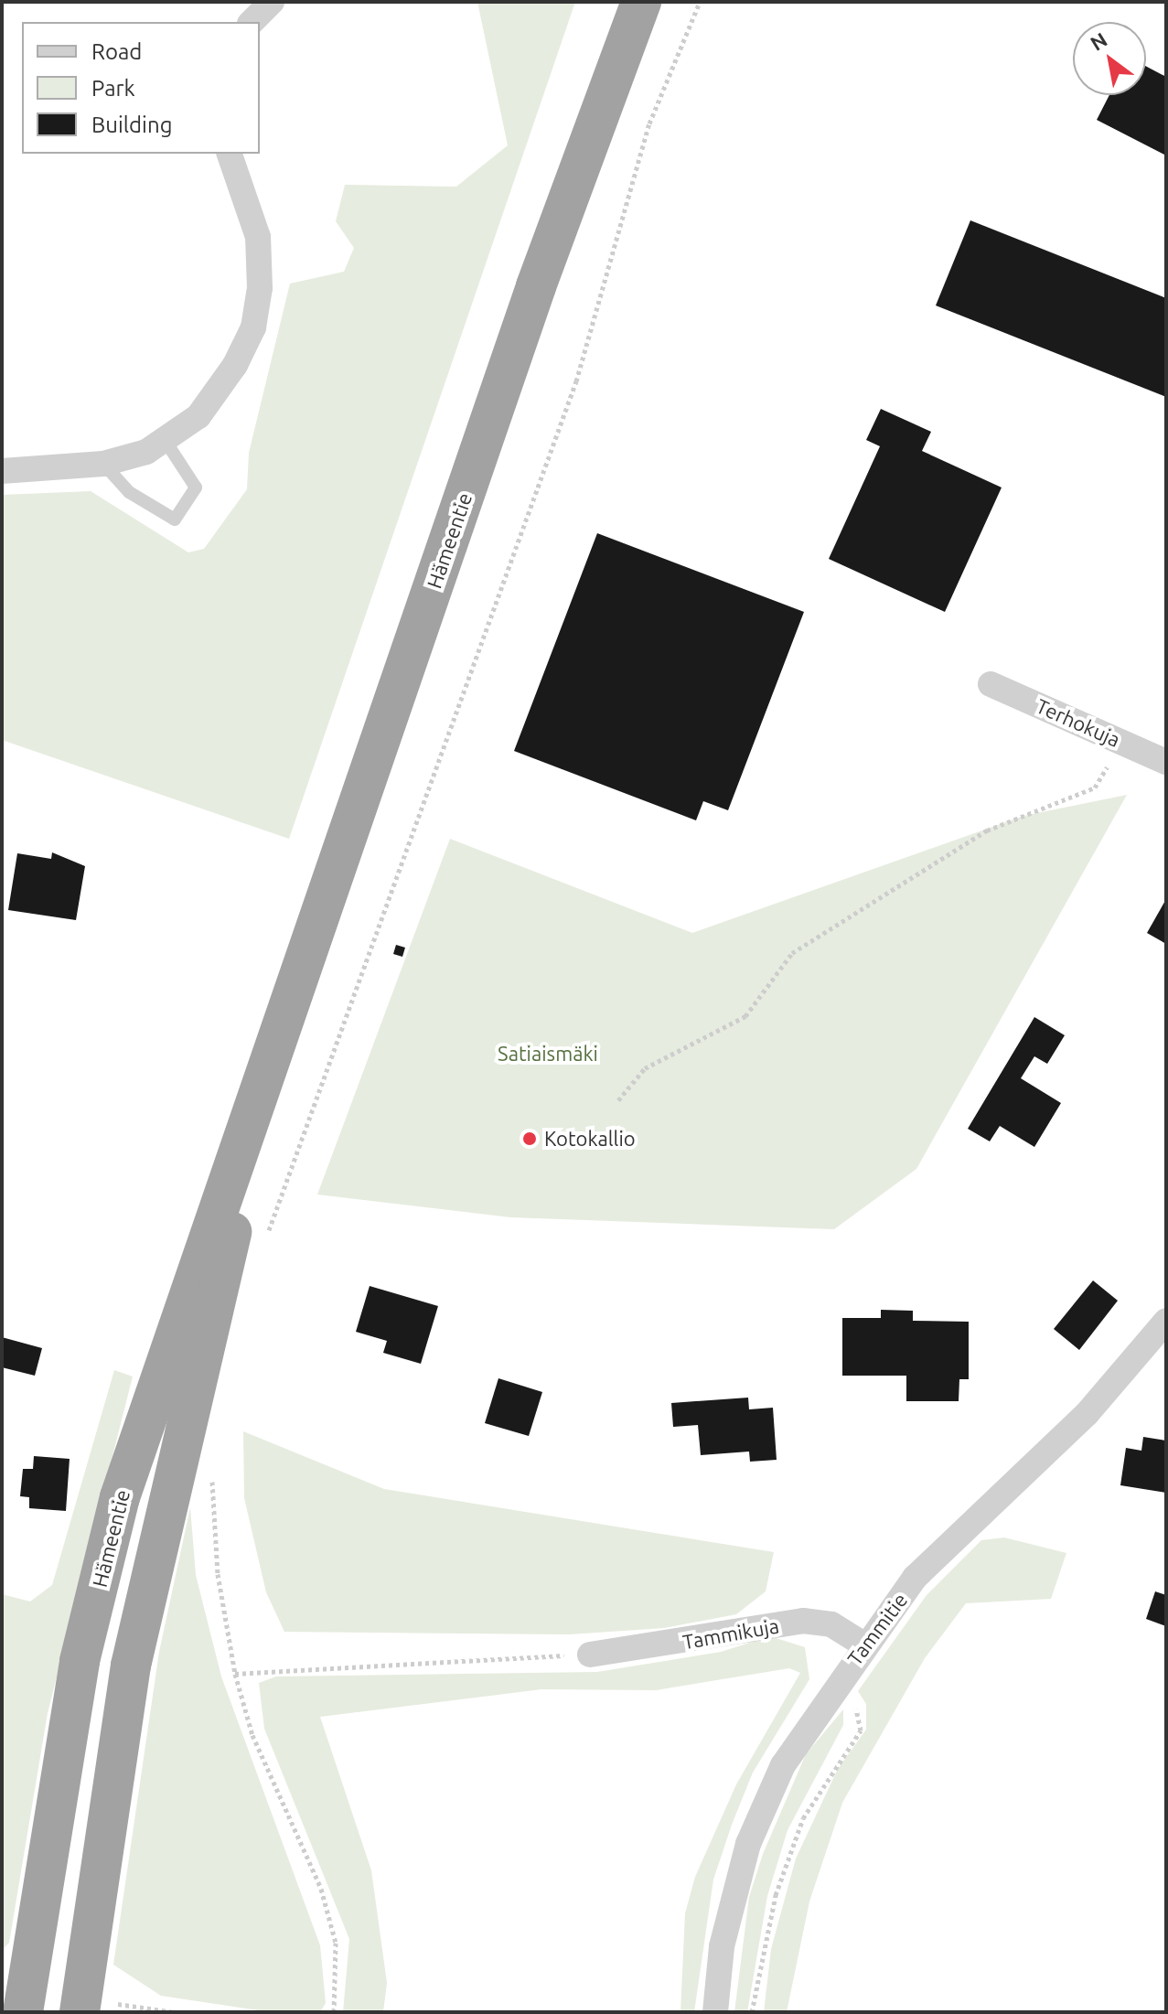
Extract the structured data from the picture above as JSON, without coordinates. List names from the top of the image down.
{
  "streets": {
    "highway": ["Hämeentie"],
    "street": ["Terhokuja", "Tammitie", "Tammikuja"]
  },
  "crossings": [
    ["Tammitie", "Tammikuja"]
  ],
  "parks": ["Satiaismäki"],
  "places": ["Kotokallio"],
  "legend": ["Road", "Park", "Building"],
  "north": "top left"
}
